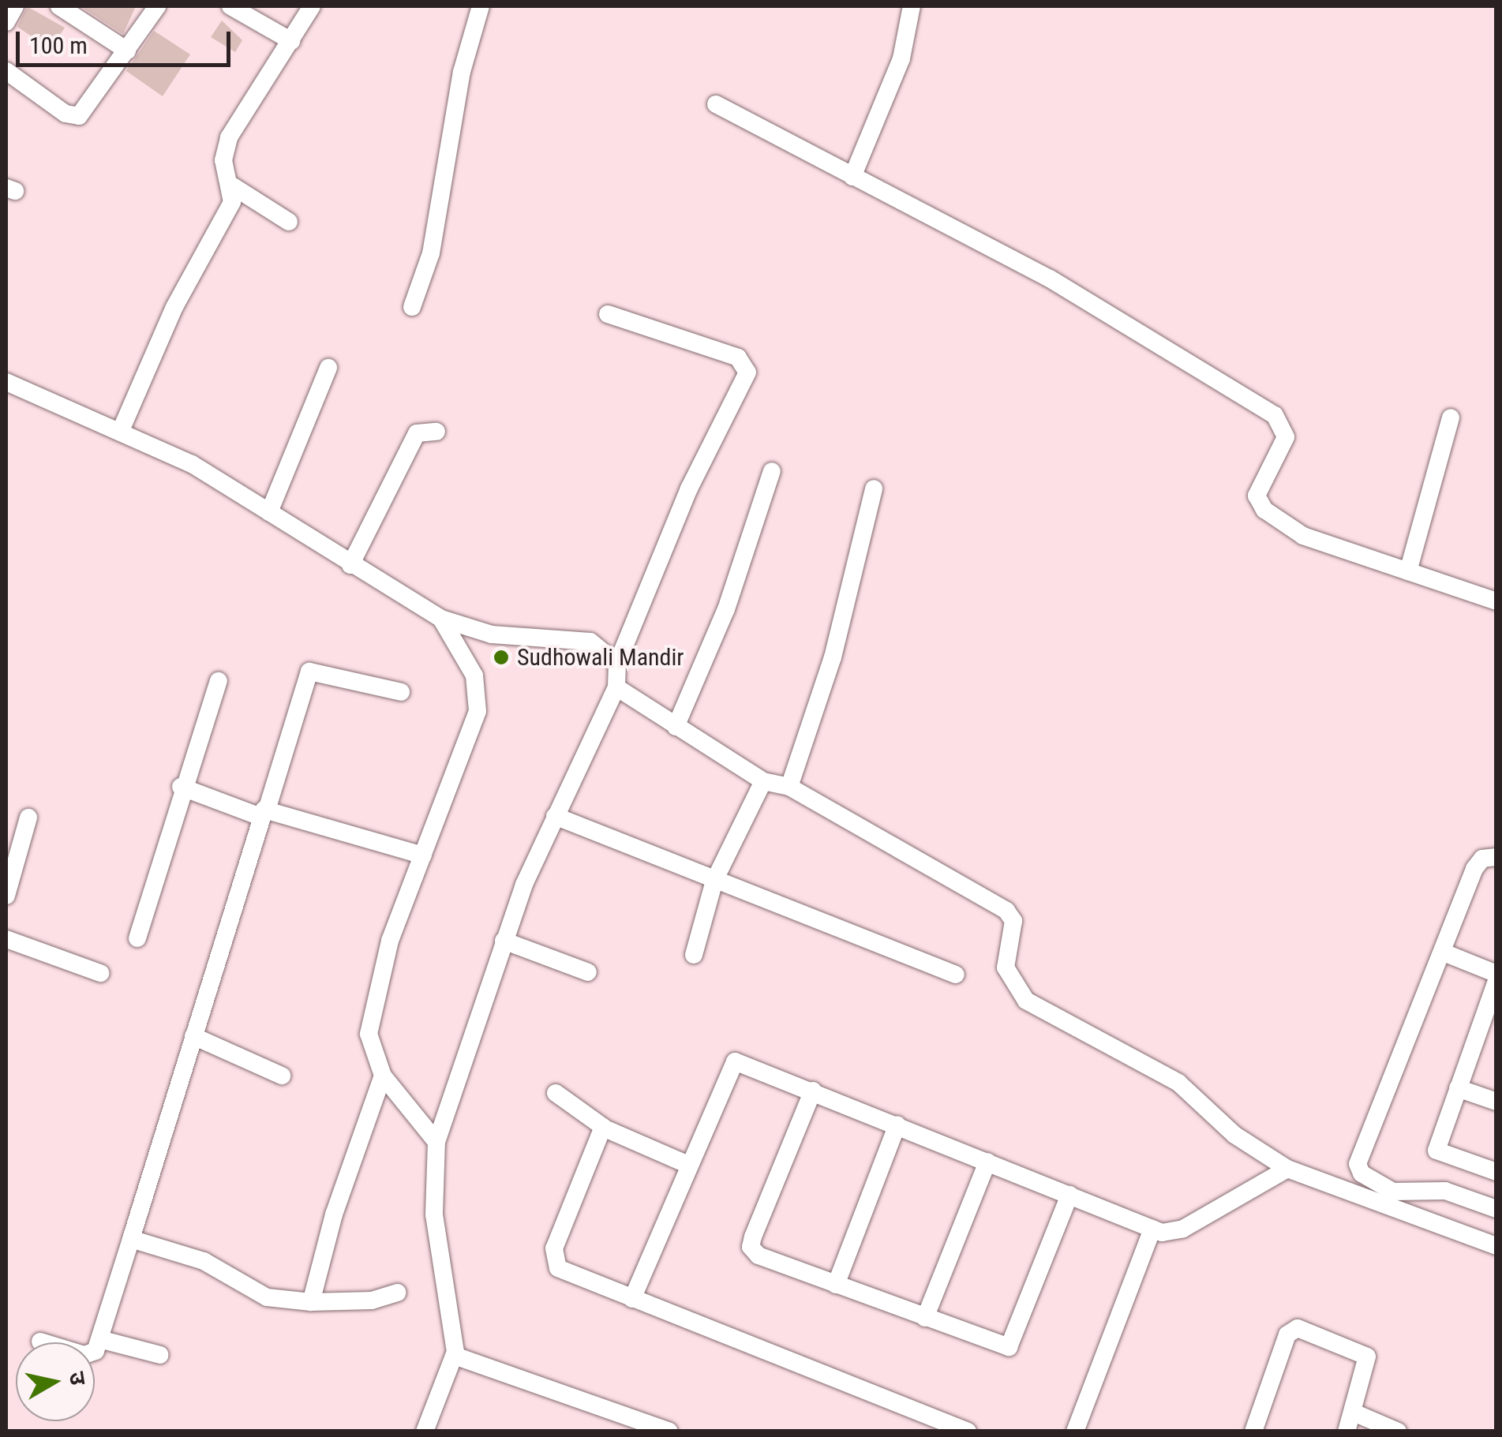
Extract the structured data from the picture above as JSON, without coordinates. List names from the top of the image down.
{
  "places": ["Sudhowali Mandir"],
  "scale_bar": "100 m",
  "north": "right"
}
